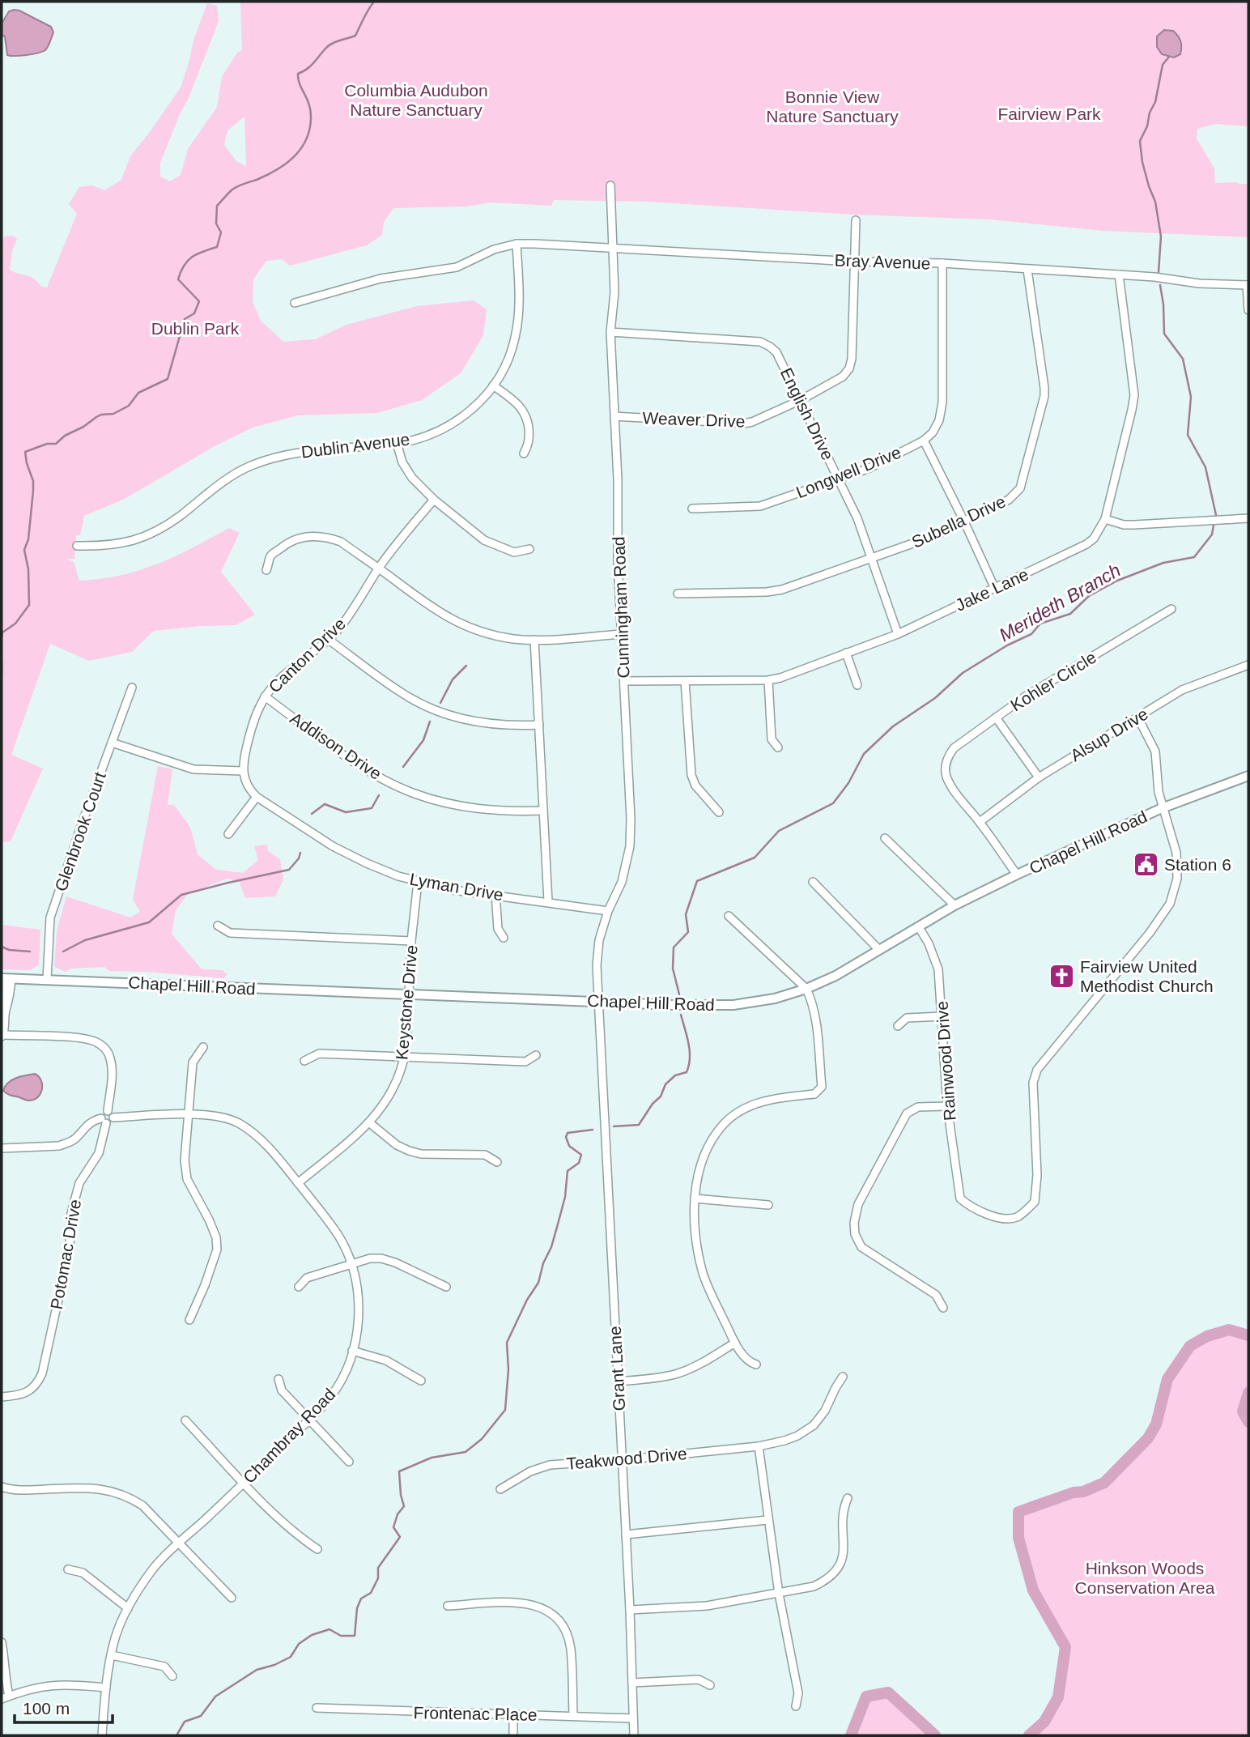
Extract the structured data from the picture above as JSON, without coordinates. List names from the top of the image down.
{
  "streets": {
    "street": [
      "Bray Avenue",
      "English Drive",
      "Weaver Drive",
      "Dublin Avenue",
      "Longwell Drive",
      "Subella Drive",
      "Jake Lane",
      "Cunningham Road",
      "Canton Drive",
      "Kohler Circle",
      "Alsup Drive",
      "Addison Drive",
      "Glenbrook Court",
      "Chapel Hill Road",
      "Lyman Drive",
      "Keystone Drive",
      "Rainwood Drive",
      "Potomac Drive",
      "Grant Lane",
      "Chambray Road",
      "Teakwood Drive",
      "Frontenac Place"
    ]
  },
  "crossings": [
    ["Bray Avenue", "Weaver Drive"],
    ["Bray Avenue", "Dublin Avenue"],
    ["Bray Avenue", "Longwell Drive"],
    ["Bray Avenue", "Subella Drive"],
    ["Bray Avenue", "Jake Lane"],
    ["Bray Avenue", "Cunningham Road"],
    ["English Drive", "Weaver Drive"],
    ["English Drive", "Longwell Drive"],
    ["English Drive", "Subella Drive"],
    ["English Drive", "Jake Lane"],
    ["English Drive", "Cunningham Road"],
    ["Weaver Drive", "Cunningham Road"],
    ["Jake Lane", "Cunningham Road"],
    ["Cunningham Road", "Chapel Hill Road"],
    ["Cunningham Road", "Lyman Drive"],
    ["Cunningham Road", "Grant Lane"],
    ["Canton Drive", "Addison Drive"],
    ["Kohler Circle", "Alsup Drive"],
    ["Glenbrook Court", "Chapel Hill Road"],
    ["Chapel Hill Road", "Keystone Drive"],
    ["Chapel Hill Road", "Rainwood Drive"],
    ["Chapel Hill Road", "Grant Lane"],
    ["Lyman Drive", "Keystone Drive"],
    ["Keystone Drive", "Chambray Road"],
    ["Grant Lane", "Teakwood Drive"],
    ["Grant Lane", "Frontenac Place"]
  ],
  "water": ["Merideth Branch"],
  "parks": [
    "Columbia Audubon Nature Sanctuary",
    "Bonnie View Nature Sanctuary",
    "Fairview Park",
    "Dublin Park",
    "Hinkson Woods Conservation Area"
  ],
  "places": {
    "public building": ["Station 6"],
    "church": ["Fairview United Methodist Church"]
  },
  "scale_bar": "100 m"
}
